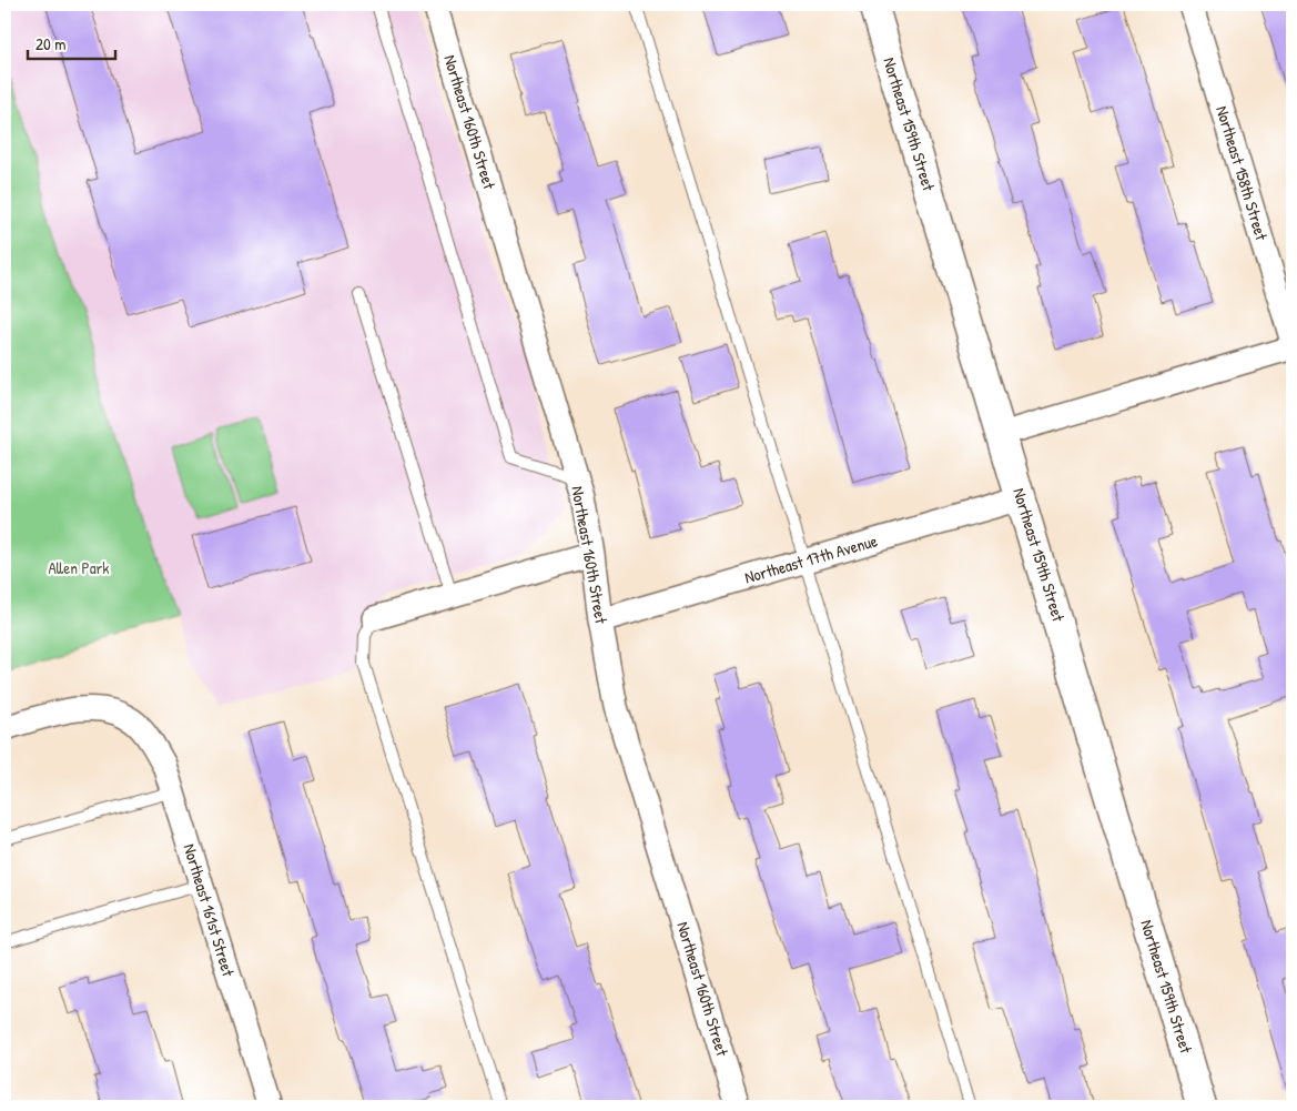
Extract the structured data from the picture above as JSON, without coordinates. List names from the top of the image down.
{
  "streets": {
    "street": [
      "Northeast 160th Street",
      "Northeast 159th Street",
      "Northeast 158th Street",
      "Northeast 17th Avenue",
      "Northeast 161st Street"
    ]
  },
  "crossings": [
    ["Northeast 160th Street", "Northeast 17th Avenue"],
    ["Northeast 159th Street", "Northeast 17th Avenue"]
  ],
  "parks": ["Allen Park"],
  "scale_bar": "20 m"
}
